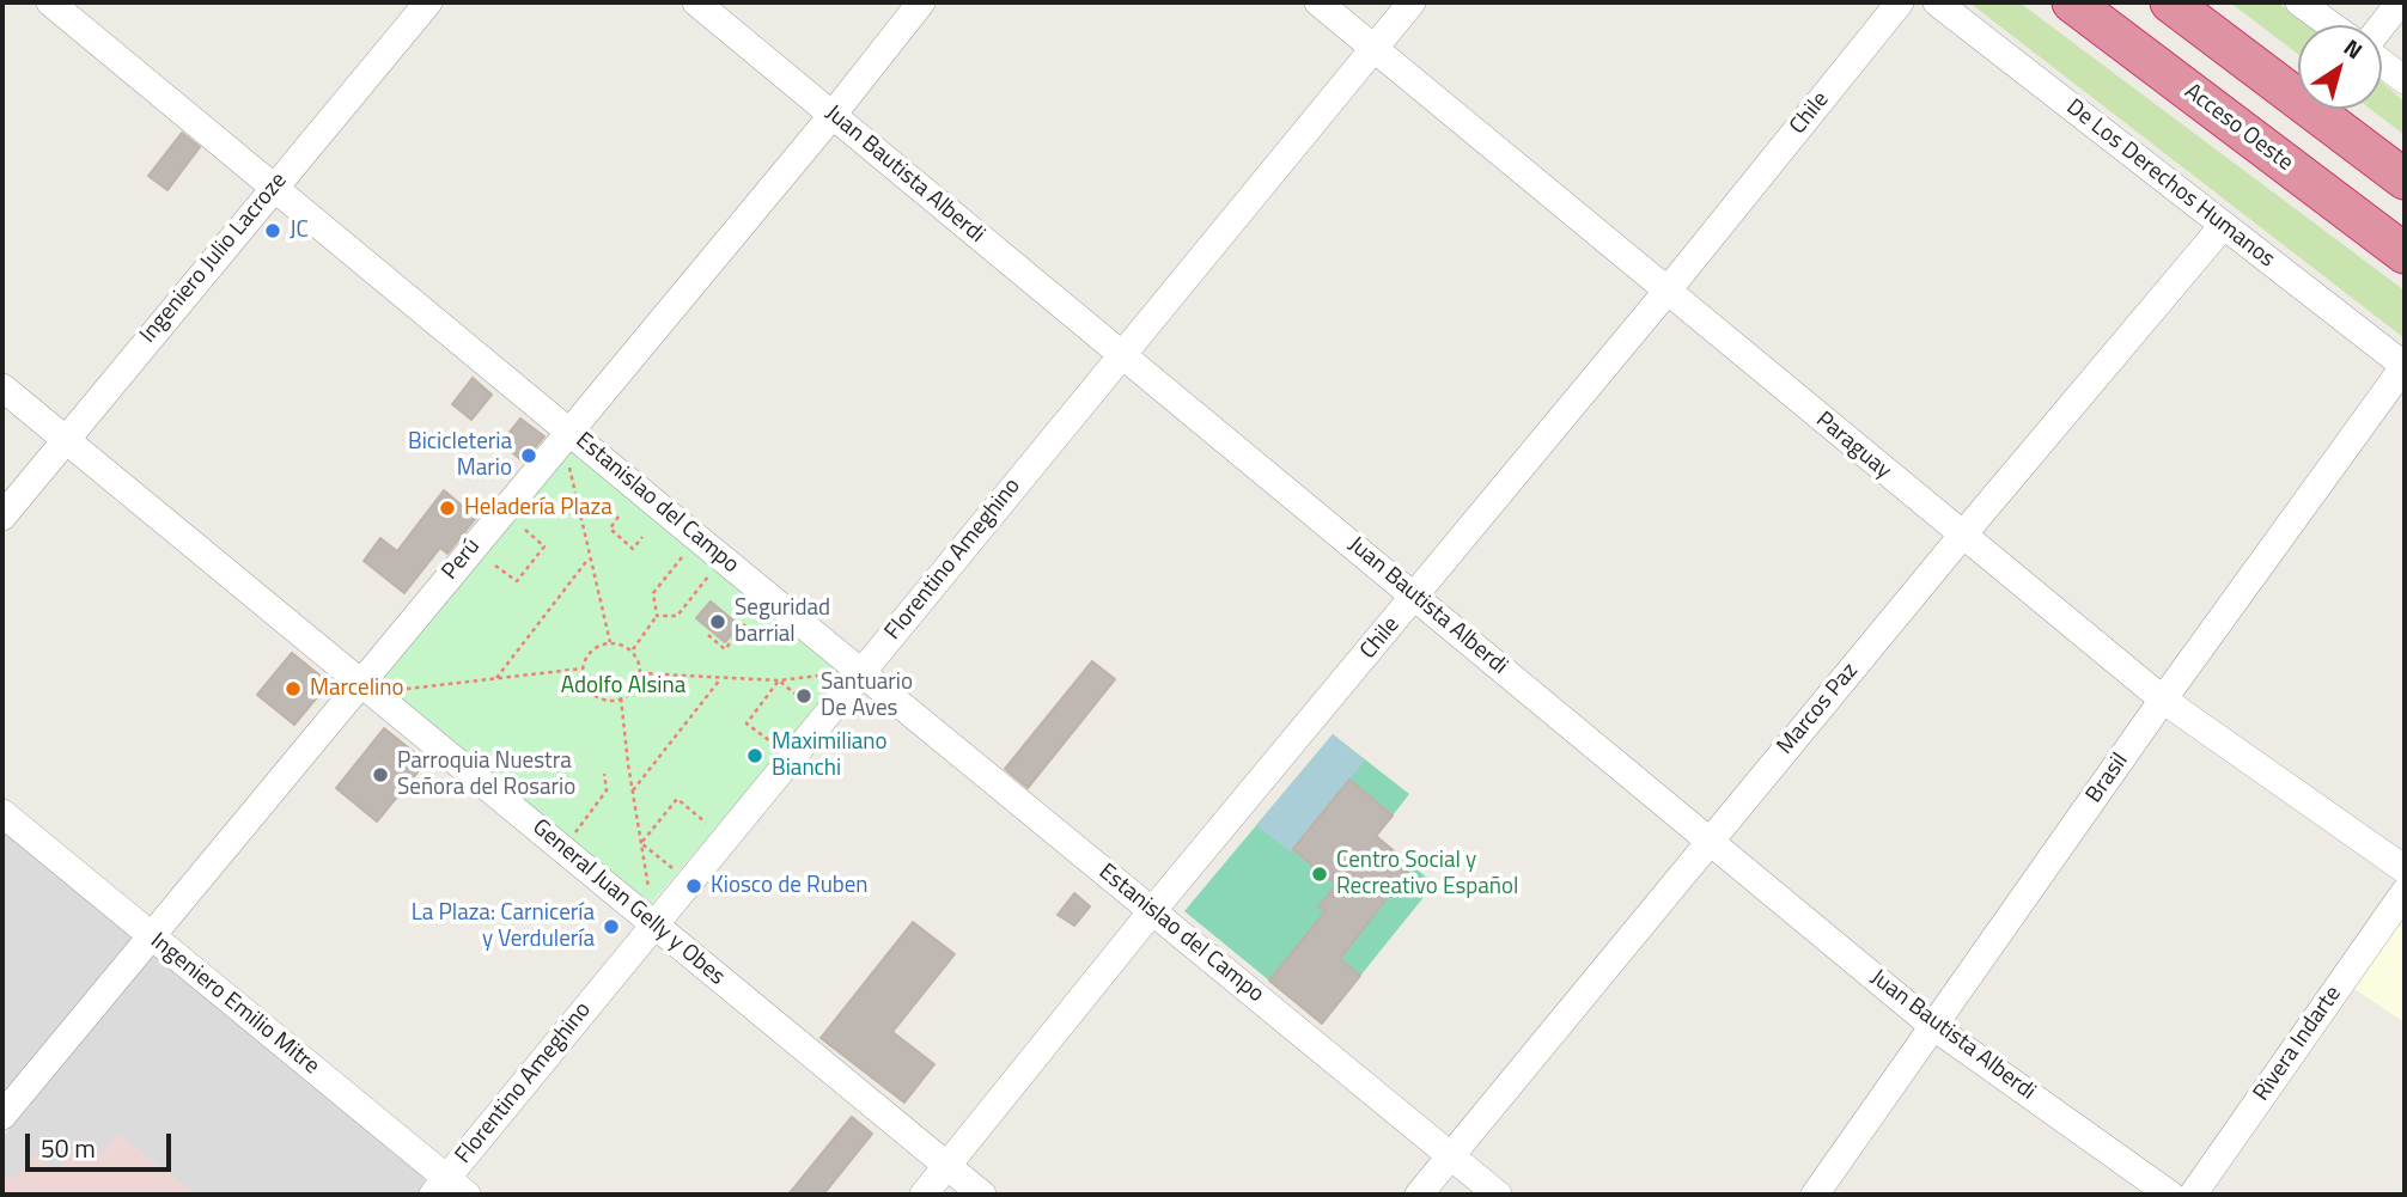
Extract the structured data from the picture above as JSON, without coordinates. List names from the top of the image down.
{
  "streets": {
    "highway": ["Acceso Oeste"],
    "street": [
      "Chile",
      "Juan Bautista Alberdi",
      "De Los Derechos Humanos",
      "Ingeniero Julio Lacroze",
      "Paraguay",
      "Estanislao del Campo",
      "Perú",
      "Florentino Ameghino",
      "Marcos Paz",
      "Brasil",
      "General Juan Gelly y Obes",
      "Ingeniero Emilio Mitre",
      "Rivera Indarte"
    ]
  },
  "crossings": [
    ["Chile", "Juan Bautista Alberdi"],
    ["Chile", "Paraguay"],
    ["Chile", "Estanislao del Campo"],
    ["Chile", "General Juan Gelly y Obes"],
    ["Juan Bautista Alberdi", "Perú"],
    ["Juan Bautista Alberdi", "Florentino Ameghino"],
    ["Juan Bautista Alberdi", "Marcos Paz"],
    ["Juan Bautista Alberdi", "Brasil"],
    ["De Los Derechos Humanos", "Marcos Paz"],
    ["De Los Derechos Humanos", "Brasil"],
    ["Ingeniero Julio Lacroze", "Estanislao del Campo"],
    ["Ingeniero Julio Lacroze", "General Juan Gelly y Obes"],
    ["Paraguay", "Florentino Ameghino"],
    ["Paraguay", "Marcos Paz"],
    ["Paraguay", "Brasil"],
    ["Estanislao del Campo", "Perú"],
    ["Estanislao del Campo", "Florentino Ameghino"],
    ["Estanislao del Campo", "Marcos Paz"],
    ["Perú", "General Juan Gelly y Obes"],
    ["Perú", "Ingeniero Emilio Mitre"],
    ["Florentino Ameghino", "General Juan Gelly y Obes"],
    ["Florentino Ameghino", "Ingeniero Emilio Mitre"]
  ],
  "parks": ["Adolfo Alsina"],
  "places": [
    "JC",
    "Bicicleteria Mario",
    "Heladería Plaza",
    "Seguridad barrial",
    "Marcelino",
    "Santuario De Aves",
    "Maximiliano Bianchi",
    "Parroquia Nuestra Señora del Rosario",
    "Centro Social y Recreativo Español",
    "Kiosco de Ruben",
    "La Plaza: Carnicería y Verdulería"
  ],
  "scale_bar": "50 m",
  "north": "top right"
}
